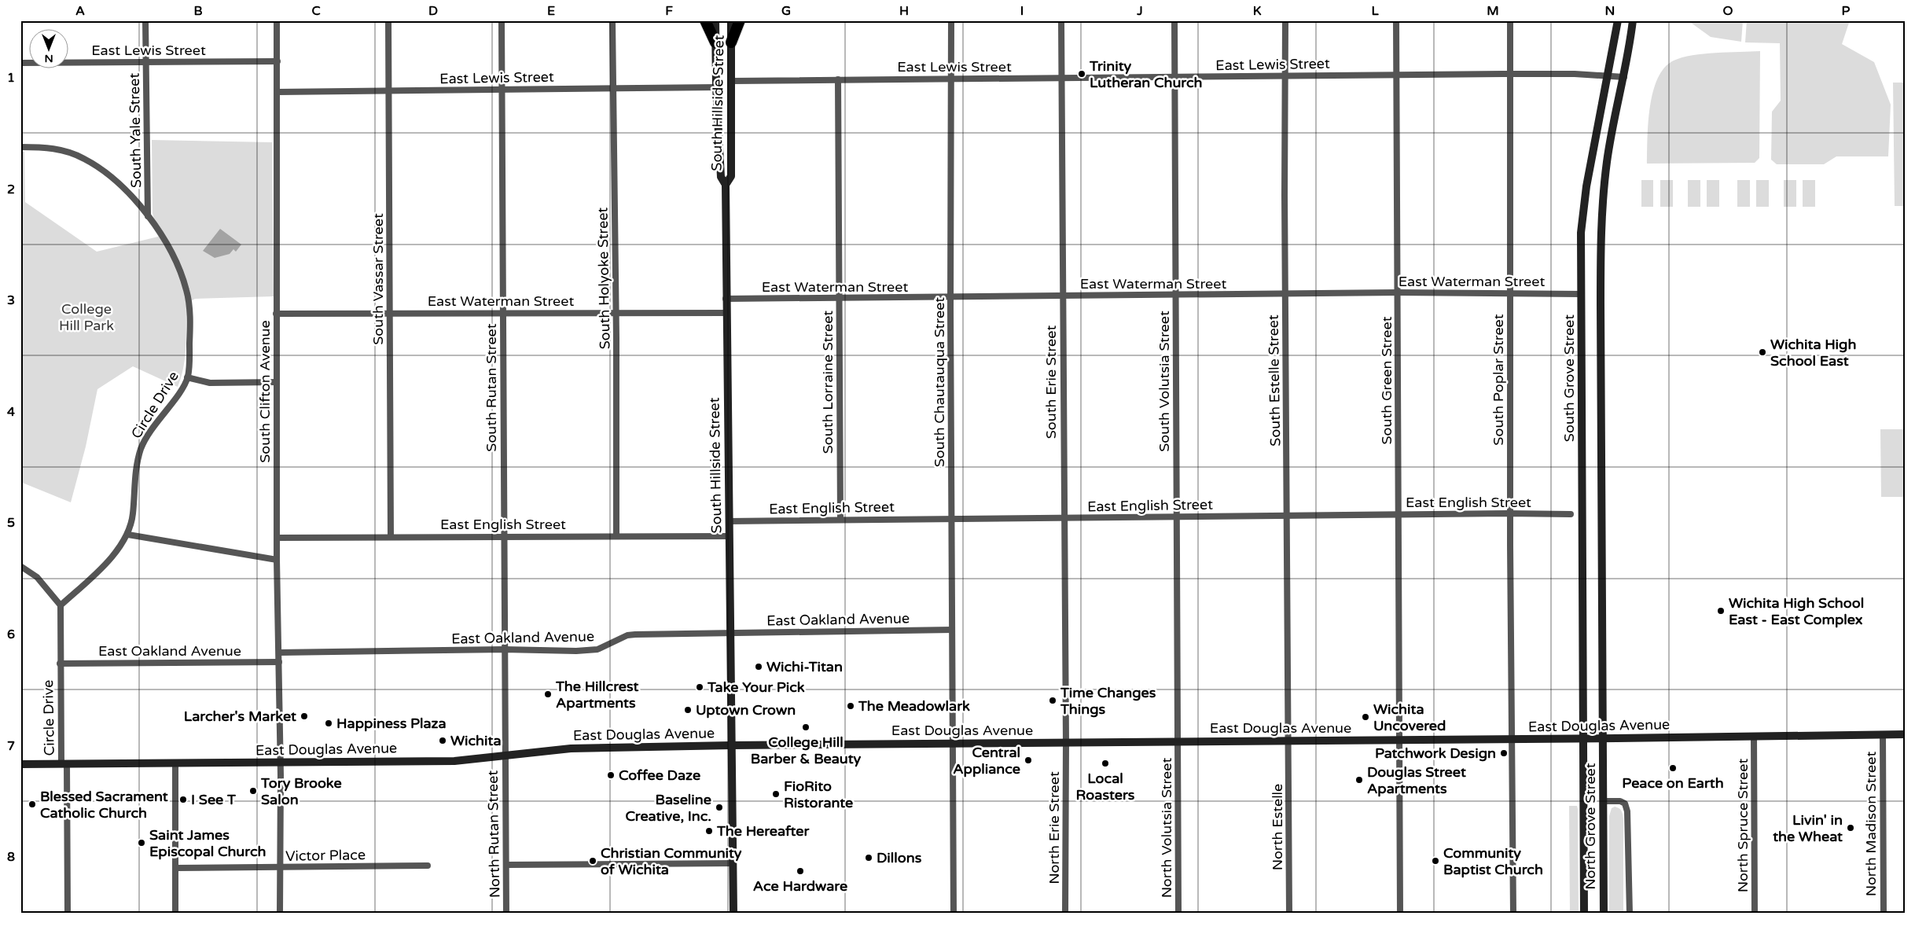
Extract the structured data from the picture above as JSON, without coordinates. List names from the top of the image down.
{
  "streets": {
    "main road": [
      "South Hillside Street",
      "South Grove Street",
      "East Douglas Avenue",
      "North Grove Street"
    ],
    "street": [
      "East Lewis Street",
      "South Yale Street",
      "South Holyoke Street",
      "South Vassar Street",
      "East Waterman Street",
      "South Poplar Street",
      "South Estelle Street",
      "South Green Street",
      "South Volutsia Street",
      "South Lorraine Street",
      "South Chautauqua Street",
      "South Erie Street",
      "South Rutan Street",
      "South Clifton Avenue",
      "Circle Drive",
      "East English Street",
      "East Oakland Avenue",
      "North Madison Street",
      "North Spruce Street",
      "North Estelle",
      "North Erie Street",
      "North Volutsia Street",
      "North Rutan Street",
      "Victor Place"
    ]
  },
  "crossings": [
    ["East Lewis Street", "South Hillside Street"],
    ["East Lewis Street", "South Yale Street"],
    ["East Lewis Street", "South Holyoke Street"],
    ["East Lewis Street", "South Vassar Street"],
    ["East Lewis Street", "South Grove Street"],
    ["East Lewis Street", "South Poplar Street"],
    ["East Lewis Street", "South Estelle Street"],
    ["East Lewis Street", "South Green Street"],
    ["East Lewis Street", "South Volutsia Street"],
    ["East Lewis Street", "South Lorraine Street"],
    ["East Lewis Street", "South Chautauqua Street"],
    ["East Lewis Street", "South Erie Street"],
    ["East Lewis Street", "South Rutan Street"],
    ["East Lewis Street", "South Clifton Avenue"],
    ["South Hillside Street", "East Waterman Street"],
    ["South Hillside Street", "East English Street"],
    ["South Hillside Street", "East Oakland Avenue"],
    ["South Hillside Street", "East Douglas Avenue"],
    ["South Yale Street", "Circle Drive"],
    ["South Holyoke Street", "East Waterman Street"],
    ["South Holyoke Street", "East English Street"],
    ["South Vassar Street", "East Waterman Street"],
    ["South Vassar Street", "East English Street"],
    ["East Waterman Street", "South Grove Street"],
    ["East Waterman Street", "South Poplar Street"],
    ["East Waterman Street", "South Estelle Street"],
    ["East Waterman Street", "South Green Street"],
    ["East Waterman Street", "South Volutsia Street"],
    ["East Waterman Street", "South Lorraine Street"],
    ["East Waterman Street", "South Chautauqua Street"],
    ["East Waterman Street", "South Erie Street"],
    ["East Waterman Street", "South Rutan Street"],
    ["East Waterman Street", "South Clifton Avenue"],
    ["South Grove Street", "East Douglas Avenue"],
    ["South Grove Street", "North Grove Street"],
    ["South Poplar Street", "East English Street"],
    ["South Poplar Street", "East Douglas Avenue"],
    ["South Estelle Street", "East English Street"],
    ["South Estelle Street", "East Douglas Avenue"],
    ["South Estelle Street", "North Estelle"],
    ["South Green Street", "East English Street"],
    ["South Green Street", "East Douglas Avenue"],
    ["South Volutsia Street", "East English Street"],
    ["South Volutsia Street", "East Douglas Avenue"],
    ["South Volutsia Street", "North Volutsia Street"],
    ["South Lorraine Street", "East English Street"],
    ["South Chautauqua Street", "East English Street"],
    ["South Chautauqua Street", "East Oakland Avenue"],
    ["South Chautauqua Street", "East Douglas Avenue"],
    ["South Erie Street", "East English Street"],
    ["South Erie Street", "East Douglas Avenue"],
    ["South Erie Street", "North Erie Street"],
    ["South Rutan Street", "East English Street"],
    ["South Rutan Street", "East Oakland Avenue"],
    ["South Rutan Street", "East Douglas Avenue"],
    ["South Rutan Street", "North Rutan Street"],
    ["South Clifton Avenue", "East English Street"],
    ["South Clifton Avenue", "East Oakland Avenue"],
    ["South Clifton Avenue", "East Douglas Avenue"],
    ["South Clifton Avenue", "Victor Place"],
    ["Circle Drive", "East Oakland Avenue"],
    ["Circle Drive", "East Douglas Avenue"],
    ["East Douglas Avenue", "North Madison Street"],
    ["East Douglas Avenue", "North Spruce Street"],
    ["East Douglas Avenue", "North Grove Street"],
    ["East Douglas Avenue", "North Estelle"],
    ["East Douglas Avenue", "North Erie Street"],
    ["East Douglas Avenue", "North Volutsia Street"],
    ["East Douglas Avenue", "North Rutan Street"]
  ],
  "parks": ["College Hill Park"],
  "places": [
    "Trinity Lutheran Church",
    "Wichita High School East",
    "Wichita High School East - East Complex",
    "Wichi-Titan",
    "Take Your Pick",
    "The Hillcrest Apartments",
    "Time Changes Things",
    "The Meadowlark",
    "Uptown Crown",
    "Larcher's Market",
    "Wichita Uncovered",
    "Happiness Plaza",
    "College Hill Barber & Beauty",
    "Wichita",
    "Patchwork Design",
    "Central Appliance",
    "Local Roasters",
    "Peace on Earth",
    "Coffee Daze",
    "Douglas Street Apartments",
    "Tory Brooke Salon",
    "FioRito Ristorante",
    "I See T",
    "Blessed Sacrament Catholic Church",
    "Baseline Creative, Inc.",
    "Livin' in the Wheat",
    "The Hereafter",
    "Saint James Episcopal Church",
    "Dillons",
    "Christian Community of Wichita",
    "Community Baptist Church",
    "Ace Hardware"
  ],
  "north": "bottom",
  "grid": {
    "columns": [
      "A",
      "B",
      "C",
      "D",
      "E",
      "F",
      "G",
      "H",
      "I",
      "J",
      "K",
      "L",
      "M",
      "N",
      "O",
      "P"
    ],
    "rows": [
      "1",
      "2",
      "3",
      "4",
      "5",
      "6",
      "7",
      "8"
    ]
  }
}
